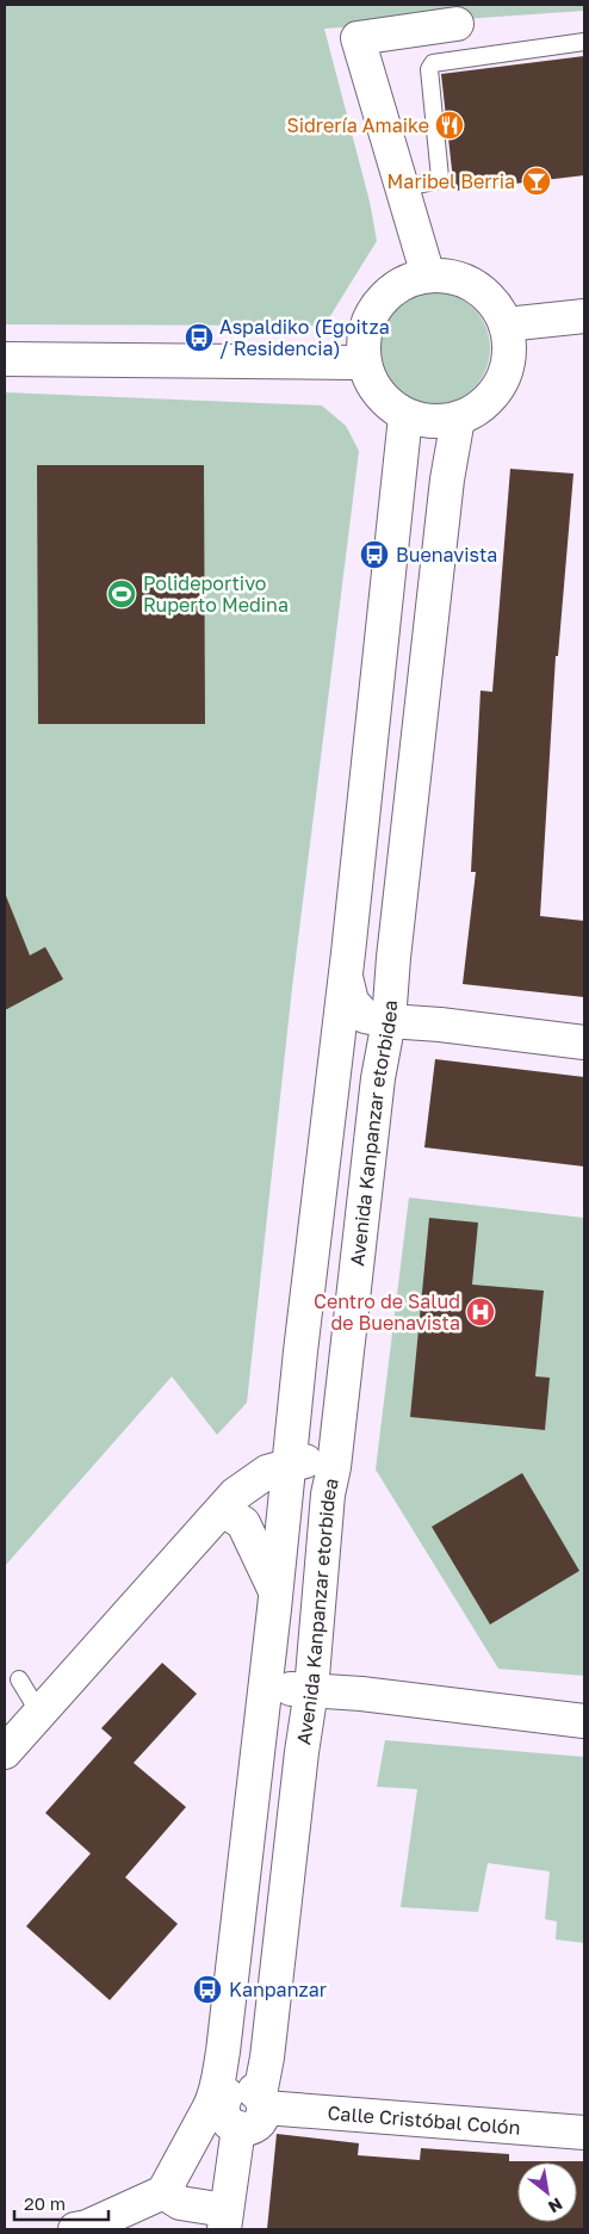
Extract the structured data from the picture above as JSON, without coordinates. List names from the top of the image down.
{
  "streets": {
    "street": ["Avenida Kanpanzar etorbidea", "Calle Cristóbal Colón"]
  },
  "crossings": [
    ["Avenida Kanpanzar etorbidea", "Calle Cristóbal Colón"]
  ],
  "places": {
    "restaurant": ["Sidrería Amaike"],
    "bar": ["Maribel Berria"],
    "bus stop": ["Aspaldiko (Egoitza / Residencia)", "Buenavista", "Kanpanzar"],
    "sports": ["Polideportivo Ruperto Medina"],
    "hospital": ["Centro de Salud de Buenavista"]
  },
  "scale_bar": "20 m",
  "north": "bottom right"
}
